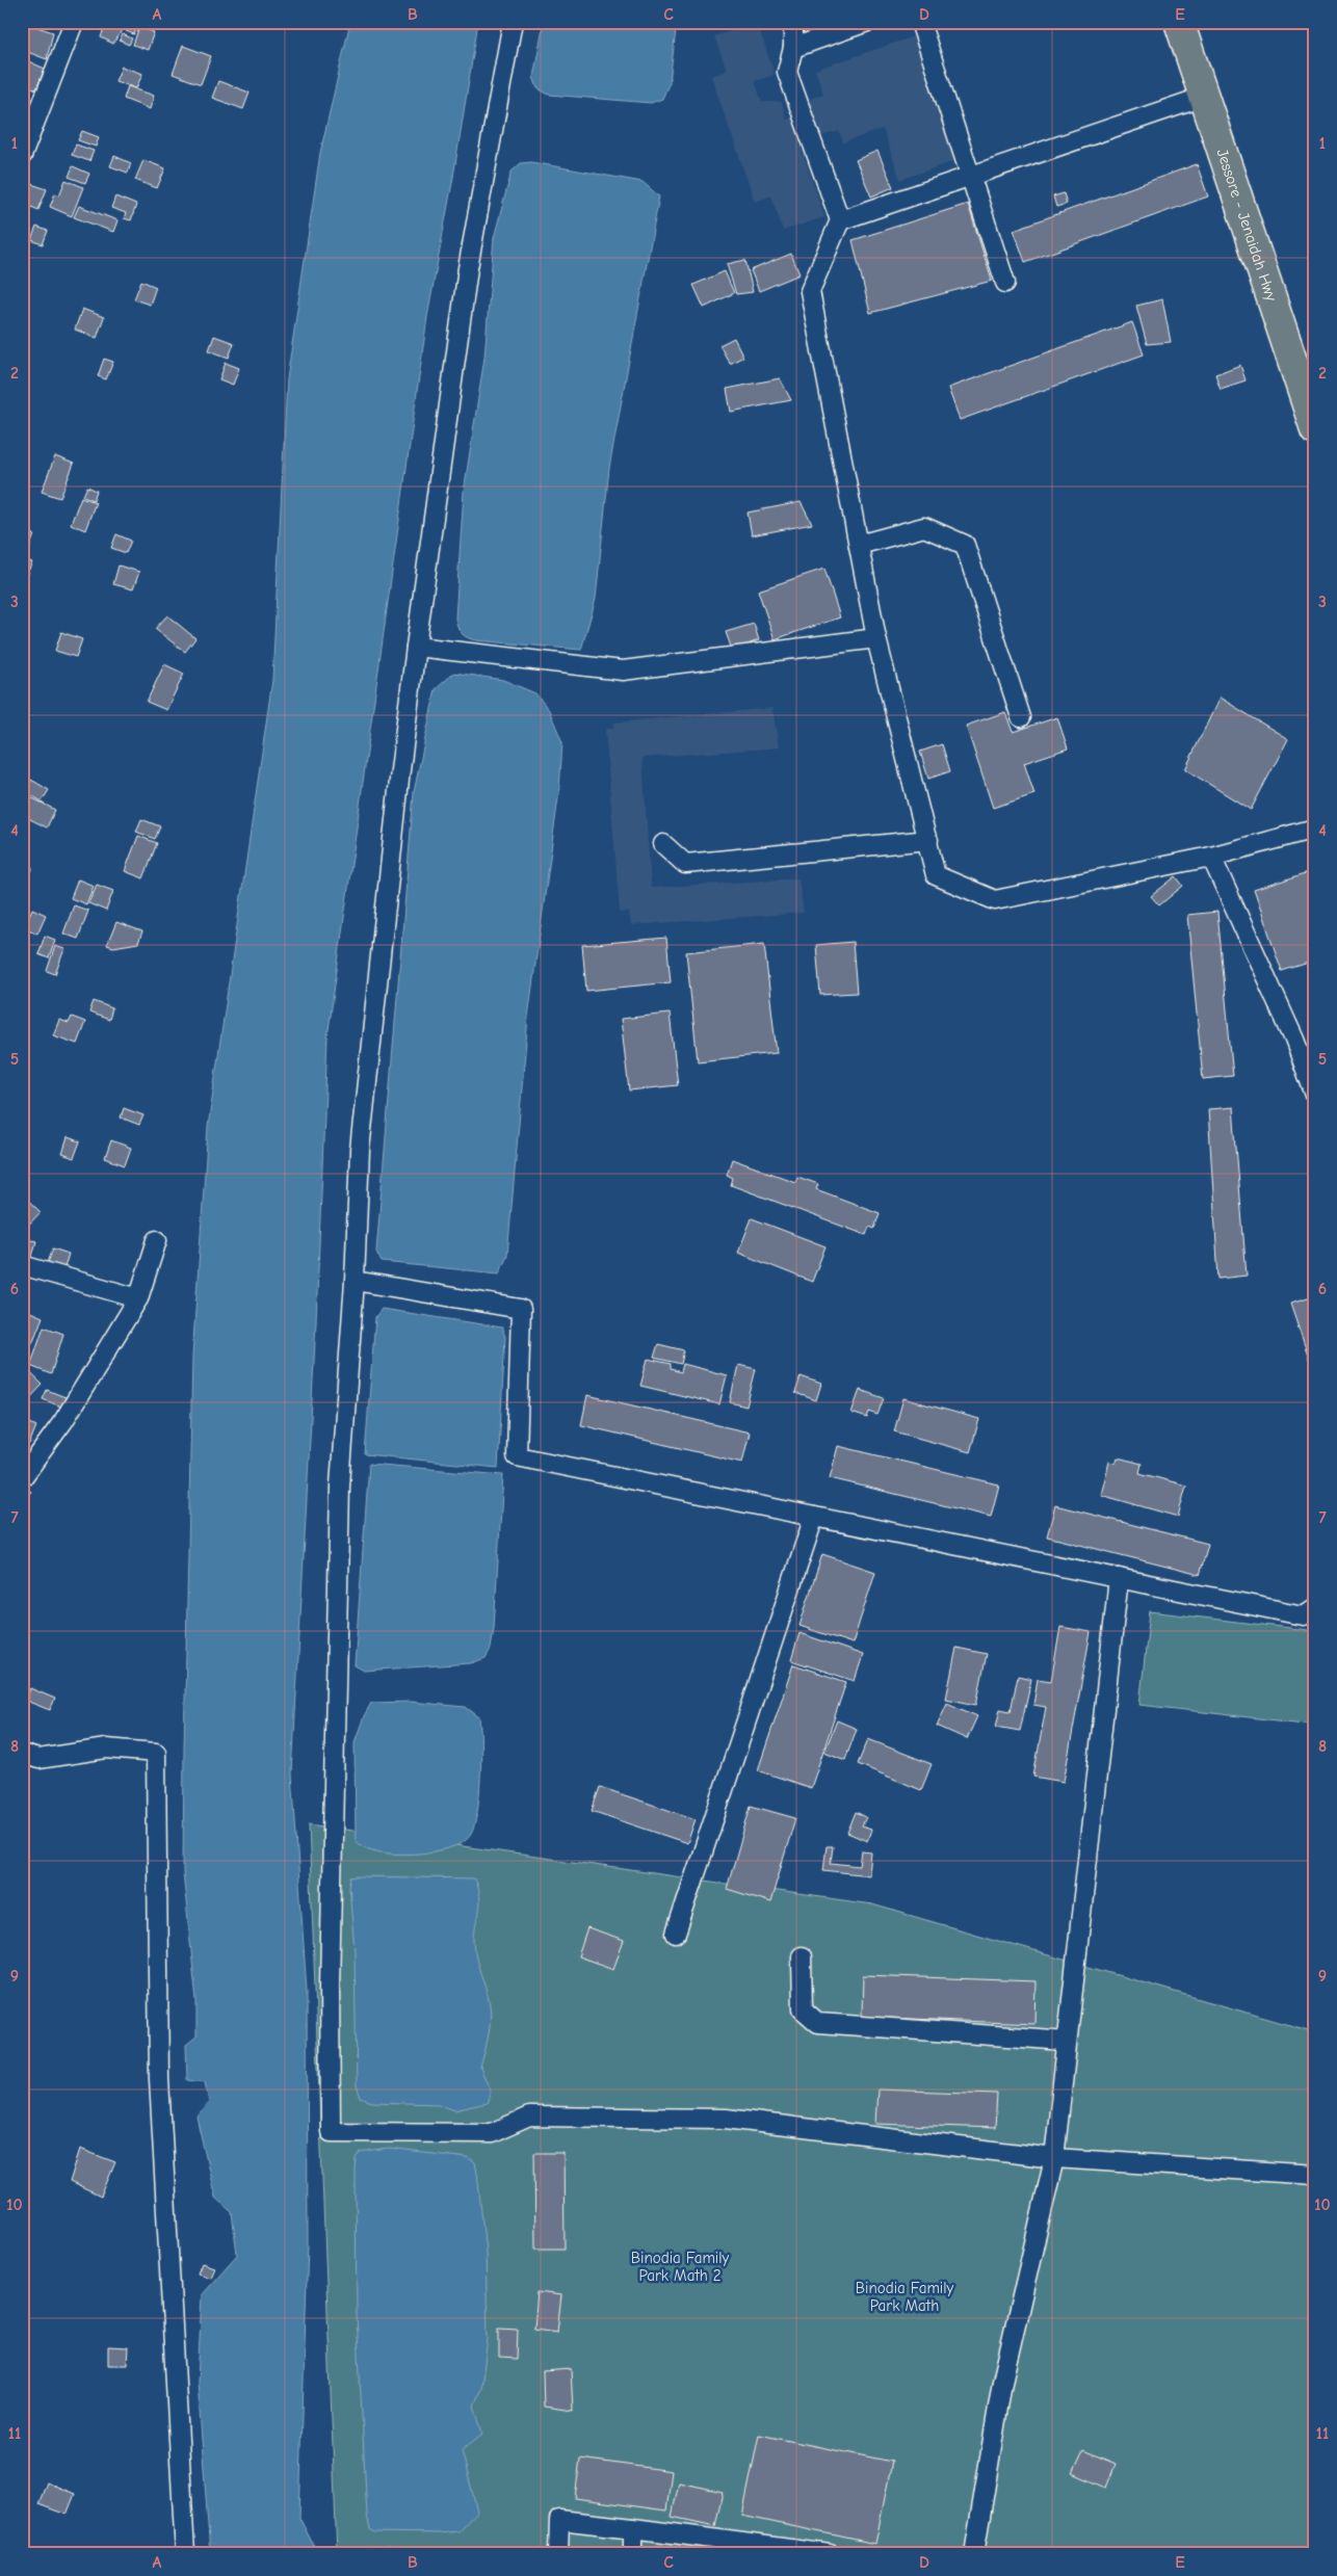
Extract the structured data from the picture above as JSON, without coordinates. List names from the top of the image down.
{
  "streets": {
    "highway": ["Jessore - Jenaidah Hwy"]
  },
  "parks": ["Binodia Family Park Math 2", "Binodia Family Park Math"],
  "grid": {
    "columns": [
      "A",
      "B",
      "C",
      "D",
      "E"
    ],
    "rows": [
      "1",
      "2",
      "3",
      "4",
      "5",
      "6",
      "7",
      "8",
      "9",
      "10",
      "11"
    ]
  }
}
